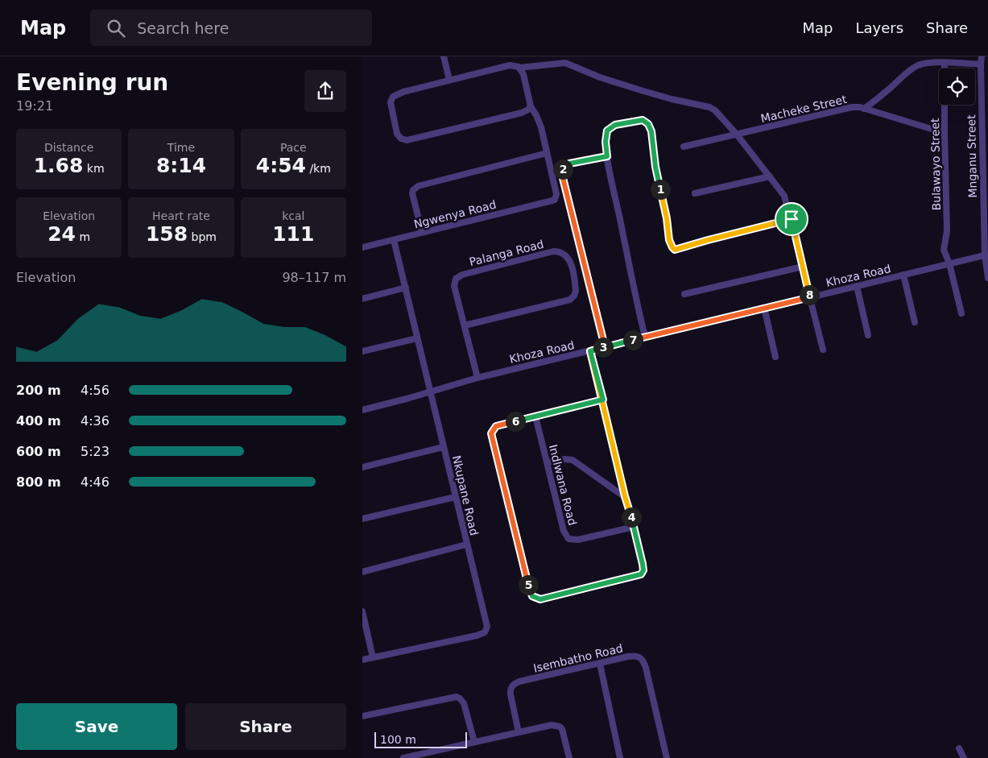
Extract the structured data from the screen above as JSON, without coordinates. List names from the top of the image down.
{
  "streets": {
    "street": [
      "Macheke Street",
      "Mnganu Street",
      "Bulawayo Street",
      "Ngwenya Road",
      "Palanga Road",
      "Khoza Road",
      "Indlwana Road",
      "Nkupane Road",
      "Isembatho Road"
    ]
  },
  "crossings": [
    ["Macheke Street", "Bulawayo Street"],
    ["Mnganu Street", "Khoza Road"],
    ["Bulawayo Street", "Khoza Road"],
    ["Ngwenya Road", "Nkupane Road"],
    ["Palanga Road", "Khoza Road"],
    ["Khoza Road", "Nkupane Road"]
  ],
  "scale_bar": "100 m",
  "page": {
    "header": "Map",
    "search": "Search here",
    "nav": ["Map", "Layers", "Share"],
    "heading": ["Evening run", "19:21"],
    "stats": [
      ["Distance", "1.68 km"],
      ["Time", "8:14"],
      ["Pace", "4:54 /km"],
      ["Elevation", "24 m"],
      ["Heart rate", "158 bpm"],
      ["kcal", "111"]
    ],
    "pins": [
      "2",
      "1",
      "8",
      "7",
      "3",
      "6",
      "4",
      "5"
    ],
    "chart": ["Elevation", "98–117 m"],
    "list": [
      {
        "name": "200 m",
        "note": "4:56"
      },
      {
        "name": "400 m",
        "note": "4:36"
      },
      {
        "name": "600 m",
        "note": "5:23"
      },
      {
        "name": "800 m",
        "note": "4:46"
      }
    ],
    "buttons": ["Save", "Share"],
    "scale": "100 m"
  }
}
